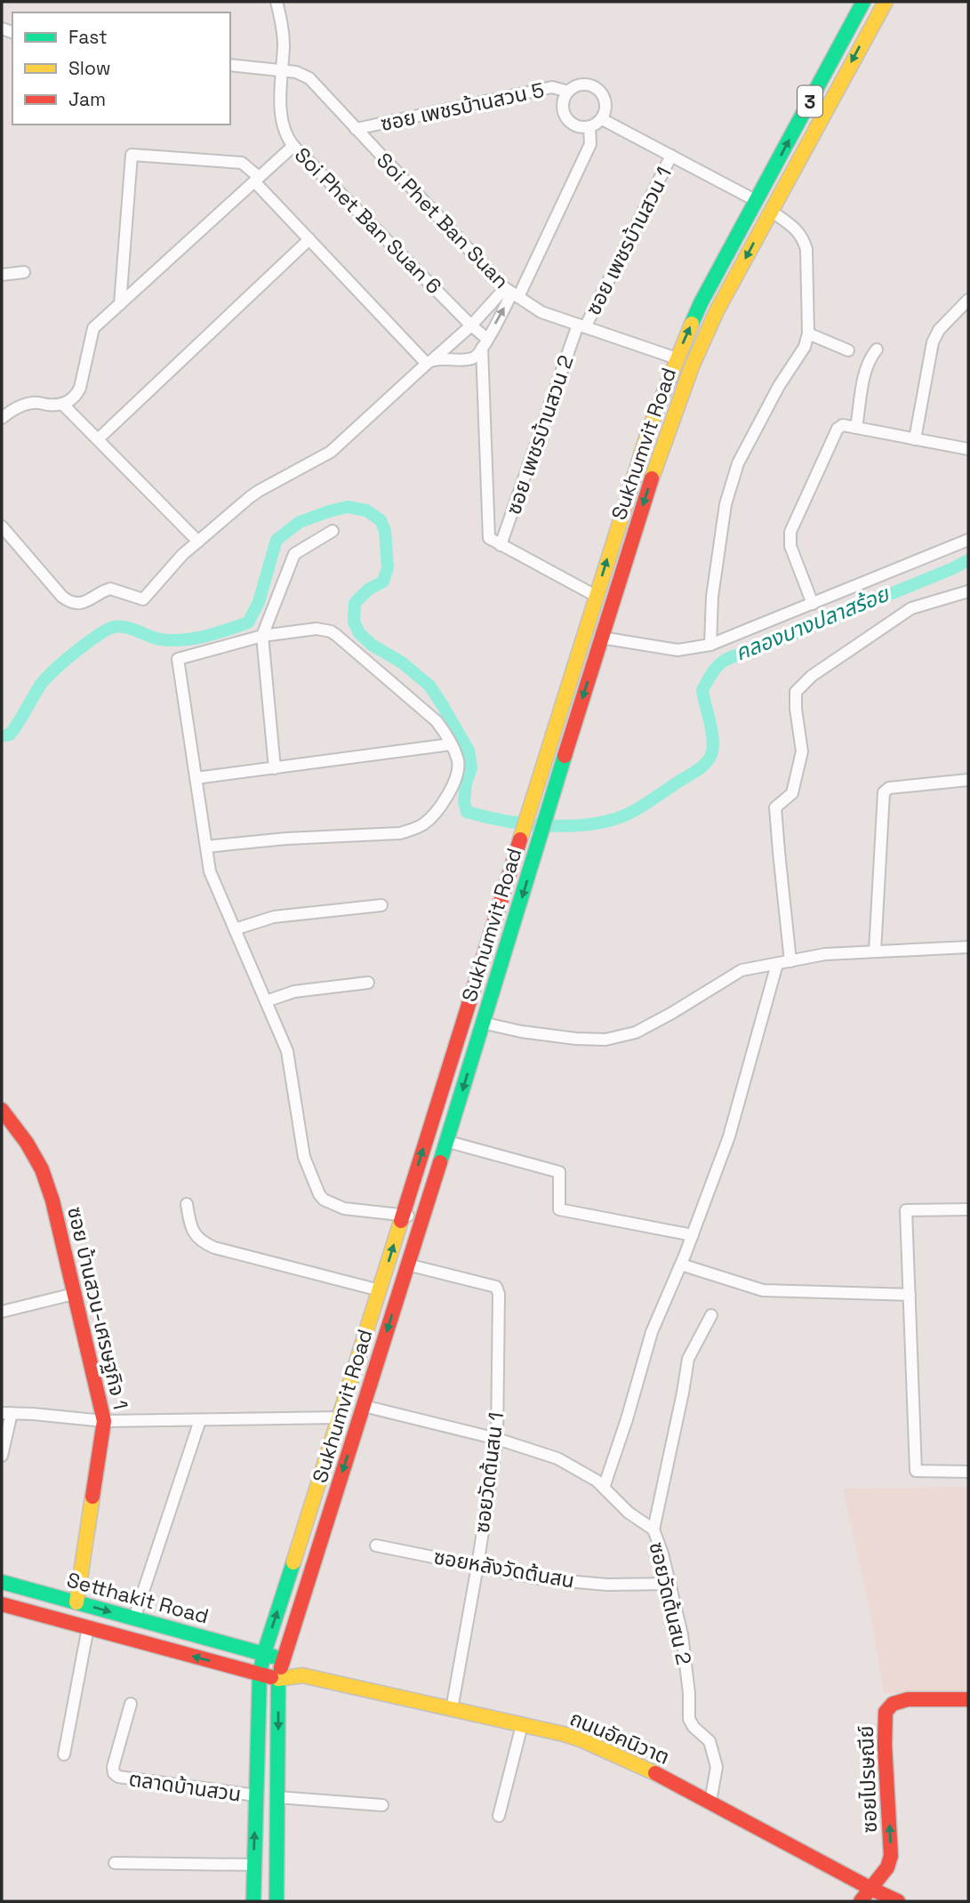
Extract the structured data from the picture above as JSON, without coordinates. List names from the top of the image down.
{
  "streets": {
    "main road": [
      "3",
      "Sukhumvit Road",
      "ซอย บ้านสวน-เศรษฐกิจ 1",
      "Setthakit Road",
      "ถนนอัคนิวาต",
      "ซอยไปรษณีย์"
    ],
    "street": [
      "ซอย เพชรบ้านสวน 5",
      "Soi Phet Ban Suan 6",
      "Soi Phet Ban Suan",
      "ซอย เพชรบ้านสวน 1",
      "ซอย เพชรบ้านสวน 2",
      "ซอยวัดต้นสน 1",
      "ซอยหลังวัดต้นสน",
      "ซอยวัดต้นสน 2",
      "ตลาดบ้านสวน"
    ]
  },
  "crossings": [
    ["ซอย เพชรบ้านสวน 5", "Soi Phet Ban Suan"],
    ["Soi Phet Ban Suan 6", "Soi Phet Ban Suan"],
    ["Soi Phet Ban Suan", "ซอย เพชรบ้านสวน 1"],
    ["Soi Phet Ban Suan", "ซอย เพชรบ้านสวน 2"],
    ["Soi Phet Ban Suan", "Sukhumvit Road"],
    ["ซอย เพชรบ้านสวน 1", "ซอย เพชรบ้านสวน 2"],
    ["Sukhumvit Road", "ซอยวัดต้นสน 1"],
    ["Sukhumvit Road", "Setthakit Road"],
    ["Sukhumvit Road", "ซอยวัดต้นสน 2"],
    ["Sukhumvit Road", "ถนนอัคนิวาต"],
    ["Sukhumvit Road", "ตลาดบ้านสวน"],
    ["ซอย บ้านสวน-เศรษฐกิจ 1", "Setthakit Road"],
    ["ซอยวัดต้นสน 1", "ซอยหลังวัดต้นสน"],
    ["ซอยวัดต้นสน 1", "ซอยวัดต้นสน 2"],
    ["ซอยวัดต้นสน 1", "ถนนอัคนิวาต"],
    ["ซอยหลังวัดต้นสน", "ซอยวัดต้นสน 2"],
    ["Setthakit Road", "ถนนอัคนิวาต"],
    ["ซอยวัดต้นสน 2", "ถนนอัคนิวาต"],
    ["ถนนอัคนิวาต", "ซอยไปรษณีย์"]
  ],
  "water": ["คลองบางปลาสร้อย"],
  "legend": ["Fast", "Slow", "Jam"]
}
